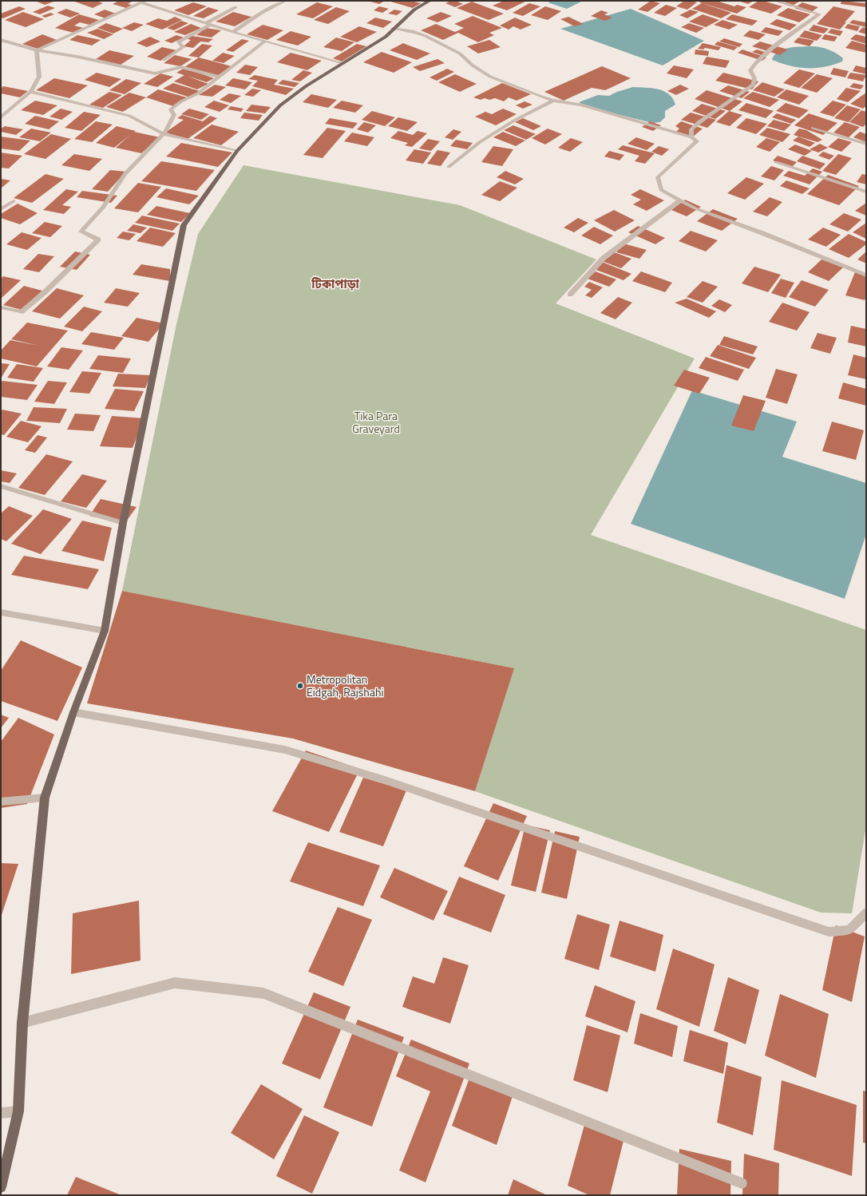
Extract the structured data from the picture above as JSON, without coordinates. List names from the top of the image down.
{
  "districts": ["টিকাপাড়া"],
  "parks": ["Tika Para Graveyard"],
  "places": ["Metropolitan Eidgah, Rajshahi"]
}
